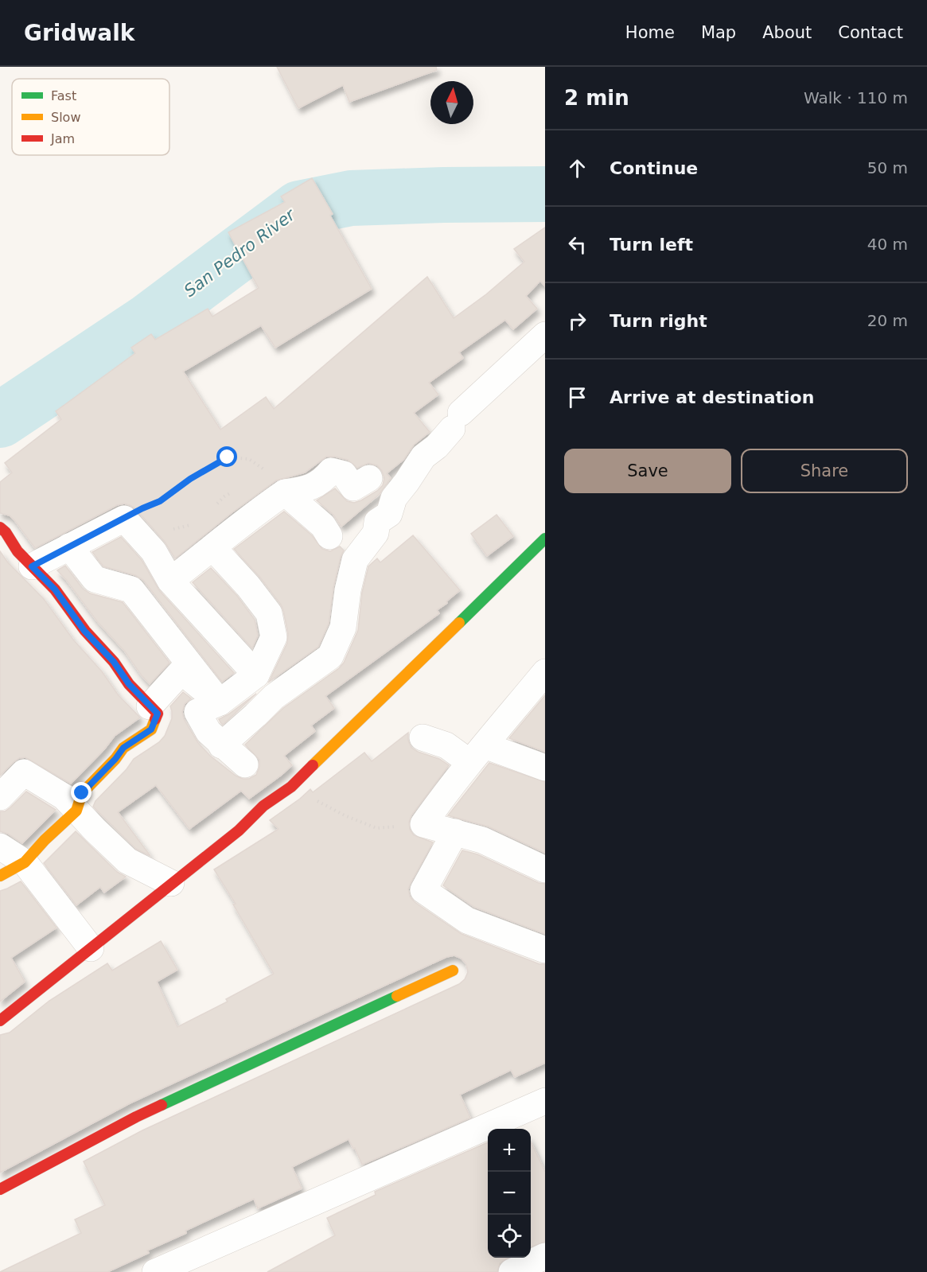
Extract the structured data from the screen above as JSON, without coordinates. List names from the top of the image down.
{
  "water": ["San Pedro River"],
  "legend": ["Fast", "Slow", "Jam"],
  "north": "top",
  "page": {
    "header": "Gridwalk",
    "nav": [
      "Home",
      "Map",
      "About",
      "Contact"
    ],
    "heading": ["2 min", "Walk · 110 m"],
    "list": [
      ["Continue", "50 m"],
      ["Turn left", "40 m"],
      ["Turn right", "20 m"],
      "Arrive at destination"
    ],
    "buttons": ["Save", "Share"],
    "map_buttons": ["+", "−"]
  }
}
